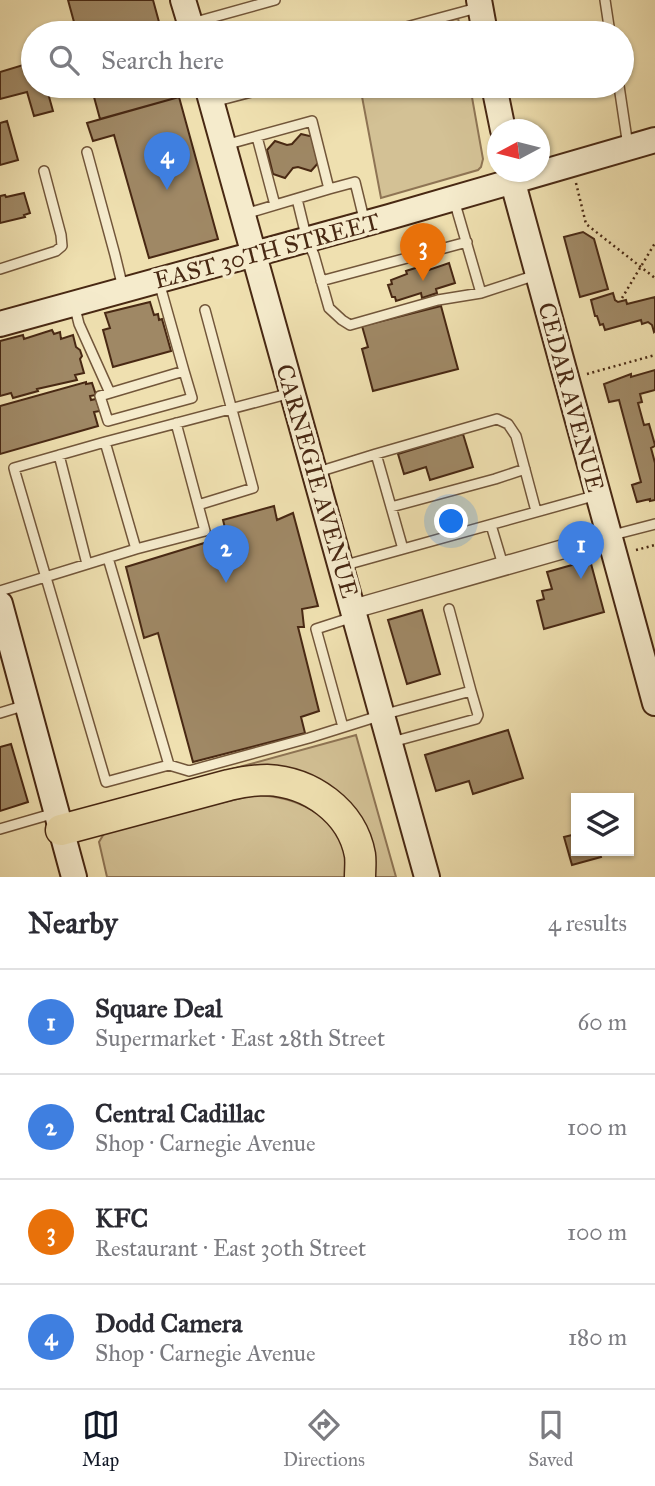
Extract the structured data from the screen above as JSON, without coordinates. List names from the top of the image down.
{
  "streets": {
    "main road": ["EAST 30TH STREET", "CEDAR AVENUE", "CARNEGIE AVENUE"]
  },
  "crossings": [
    ["EAST 30TH STREET", "CARNEGIE AVENUE"]
  ],
  "north": "left",
  "page": {
    "search": "Search here",
    "pins": [
      "4",
      "3",
      "1",
      "2"
    ],
    "heading": ["Nearby", "4 results"],
    "list": [
      {
        "mark": "1",
        "name": "Square Deal",
        "note": "Supermarket · East 28th Street",
        "value": "60 m"
      },
      {
        "mark": "2",
        "name": "Central Cadillac",
        "note": "Shop · Carnegie Avenue",
        "value": "100 m"
      },
      {
        "mark": "3",
        "name": "KFC",
        "note": "Restaurant · East 30th Street",
        "value": "100 m"
      },
      {
        "mark": "4",
        "name": "Dodd Camera",
        "note": "Shop · Carnegie Avenue",
        "value": "180 m"
      }
    ],
    "nav": ["Map", "Directions", "Saved"]
  }
}
